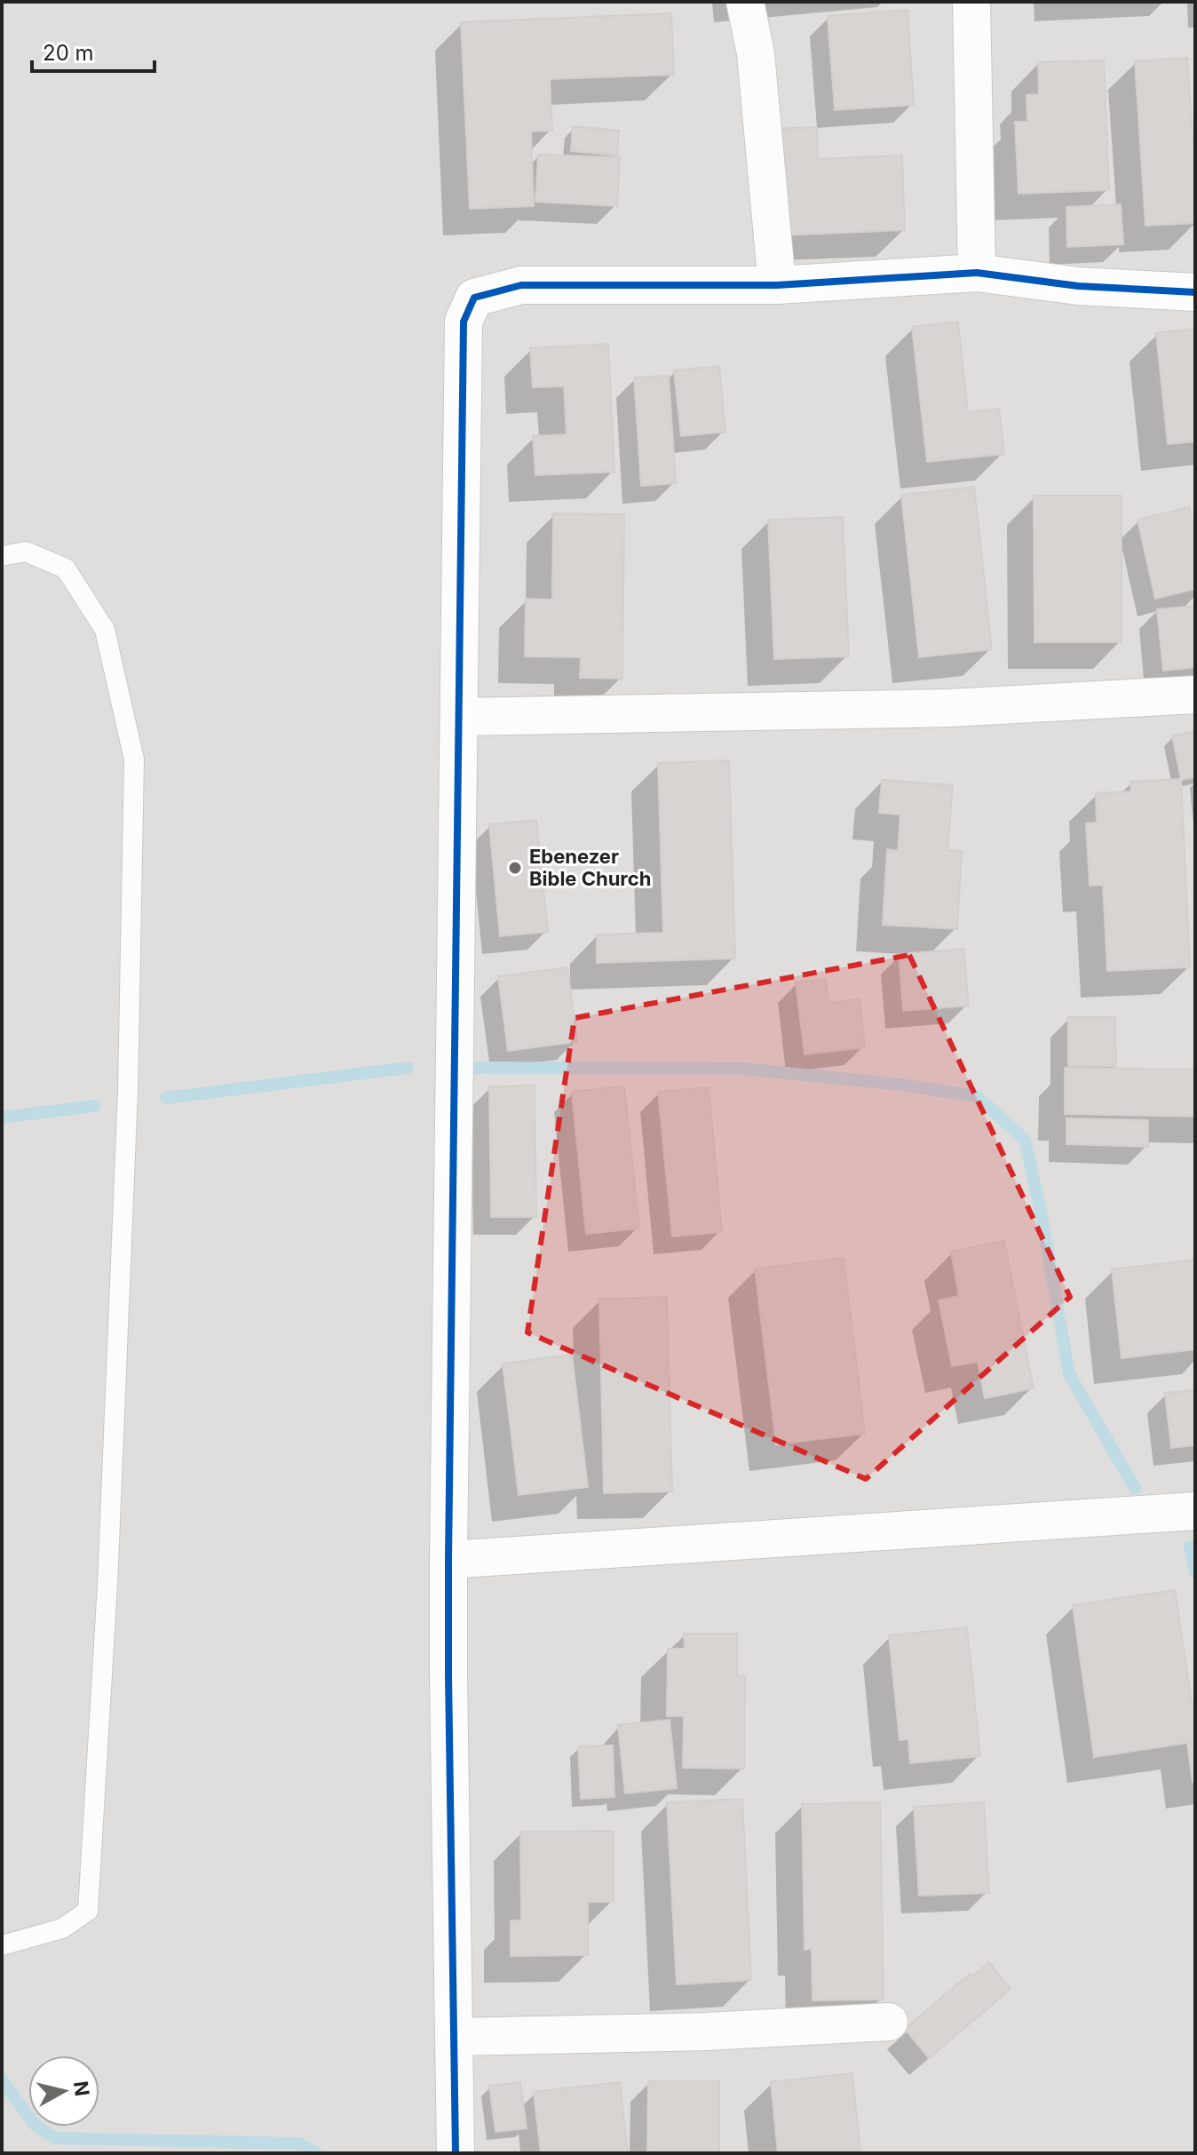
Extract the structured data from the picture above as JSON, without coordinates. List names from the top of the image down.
{
  "places": ["Ebenezer Bible Church"],
  "scale_bar": "20 m",
  "north": "right"
}
